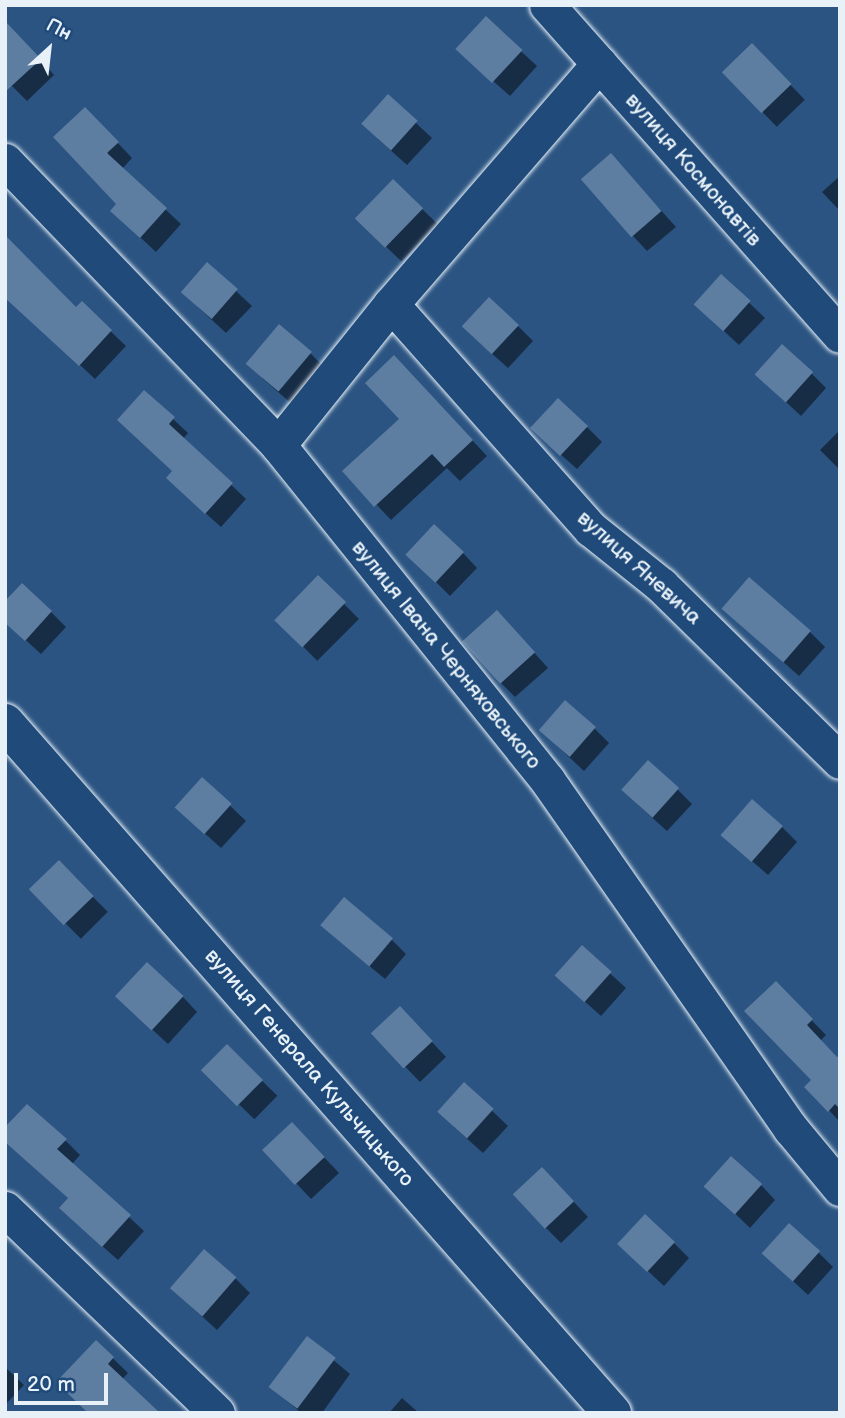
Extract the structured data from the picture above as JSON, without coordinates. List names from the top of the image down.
{
  "streets": {
    "street": [
      "вулиця Космонавтів",
      "вулиця Яневича",
      "вулиця Івана Черняховського",
      "вулиця Генерала Кульчицького"
    ]
  },
  "scale_bar": "20 m",
  "north": "top right"
}
